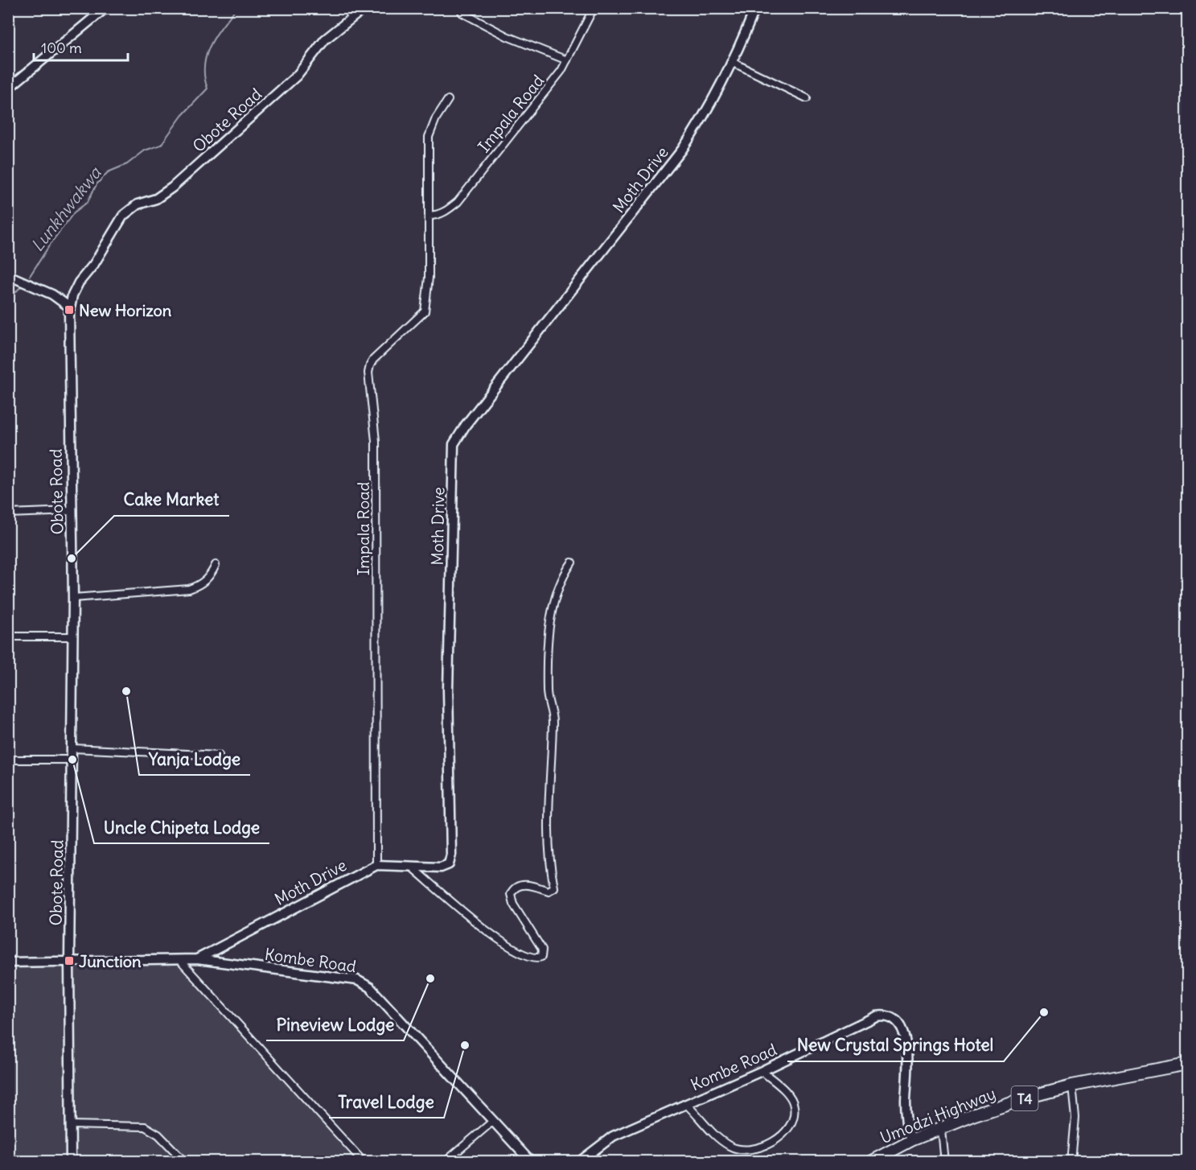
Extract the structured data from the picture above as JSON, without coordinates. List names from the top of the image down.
{
  "streets": {
    "highway": ["T4", "Umodzi Highway"],
    "street": [
      "Impala Road",
      "Obote Road",
      "Moth Drive",
      "Kombe Road"
    ]
  },
  "crossings": [
    ["Impala Road", "Moth Drive"],
    ["Obote Road", "Kombe Road"],
    ["Moth Drive", "Kombe Road"],
    ["Kombe Road", "Umodzi Highway"]
  ],
  "water": ["Lunkhwakwa"],
  "places": {
    "transit": ["New Horizon", "Junction"],
    "other": [
      "Cake Market",
      "Yanja Lodge",
      "Uncle Chipeta Lodge",
      "Pineview Lodge",
      "New Crystal Springs Hotel",
      "Travel Lodge"
    ]
  },
  "scale_bar": "100 m"
}
